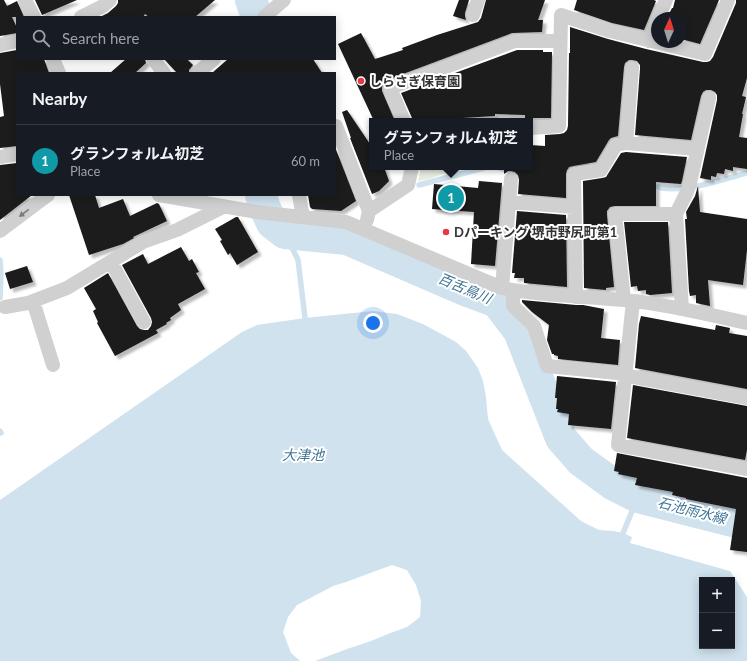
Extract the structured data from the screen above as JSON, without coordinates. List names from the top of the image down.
{
  "water": ["百舌鳥川", "大津池", "石池雨水線"],
  "places": ["しらさぎ保育園", "Dパーキング 堺市野尻町第1"],
  "north": "top",
  "page": {
    "search": "Search here",
    "heading": "Nearby",
    "popup": ["グランフォルム初芝", "Place"],
    "list": [
      {
        "mark": "1",
        "name": "グランフォルム初芝",
        "note": "Place",
        "value": "60 m"
      }
    ],
    "pins": "1",
    "map_buttons": ["+", "−"]
  }
}
